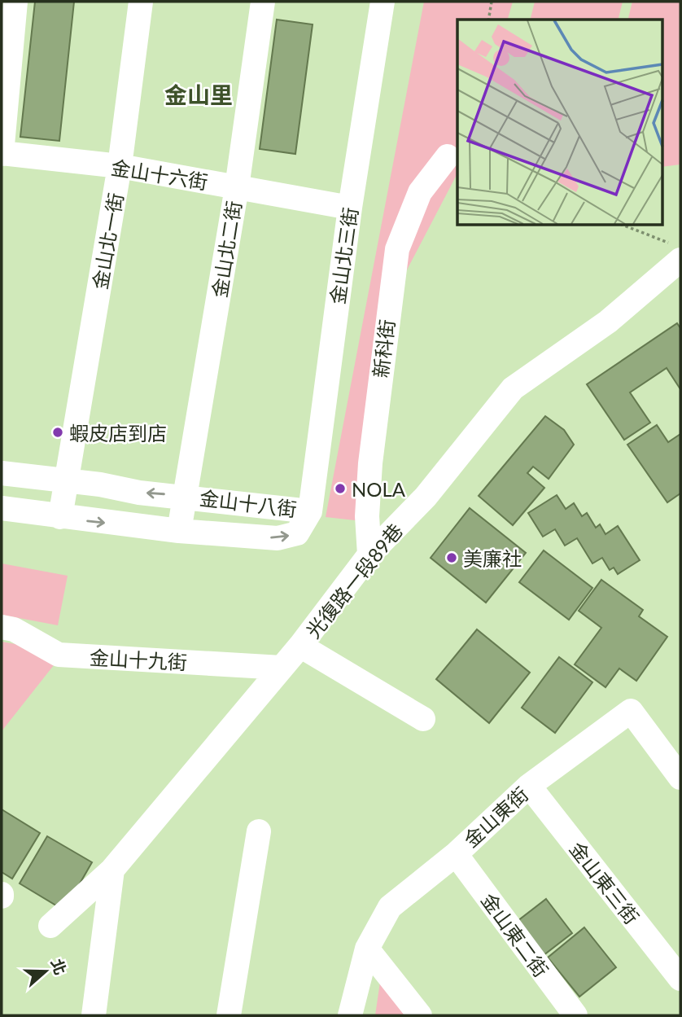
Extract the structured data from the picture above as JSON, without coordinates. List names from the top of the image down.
{
  "streets": {
    "street": [
      "金山十六街",
      "金山北一街",
      "金山北二街",
      "金山北三街",
      "新科街",
      "金山十八街",
      "光復路一段89巷",
      "金山十九街",
      "金山東街",
      "金山東三街",
      "金山東二街"
    ]
  },
  "crossings": [
    ["金山十六街", "金山北一街"],
    ["金山十六街", "金山北二街"],
    ["金山十六街", "金山北三街"],
    ["金山北一街", "金山十八街"],
    ["金山北二街", "金山十八街"],
    ["金山北三街", "金山十八街"],
    ["新科街", "光復路一段89巷"],
    ["光復路一段89巷", "金山十九街"],
    ["金山東街", "金山東三街"],
    ["金山東街", "金山東二街"]
  ],
  "districts": ["金山里"],
  "places": ["蝦皮店到店", "NOLA", "美廉社"],
  "north": "right"
}
